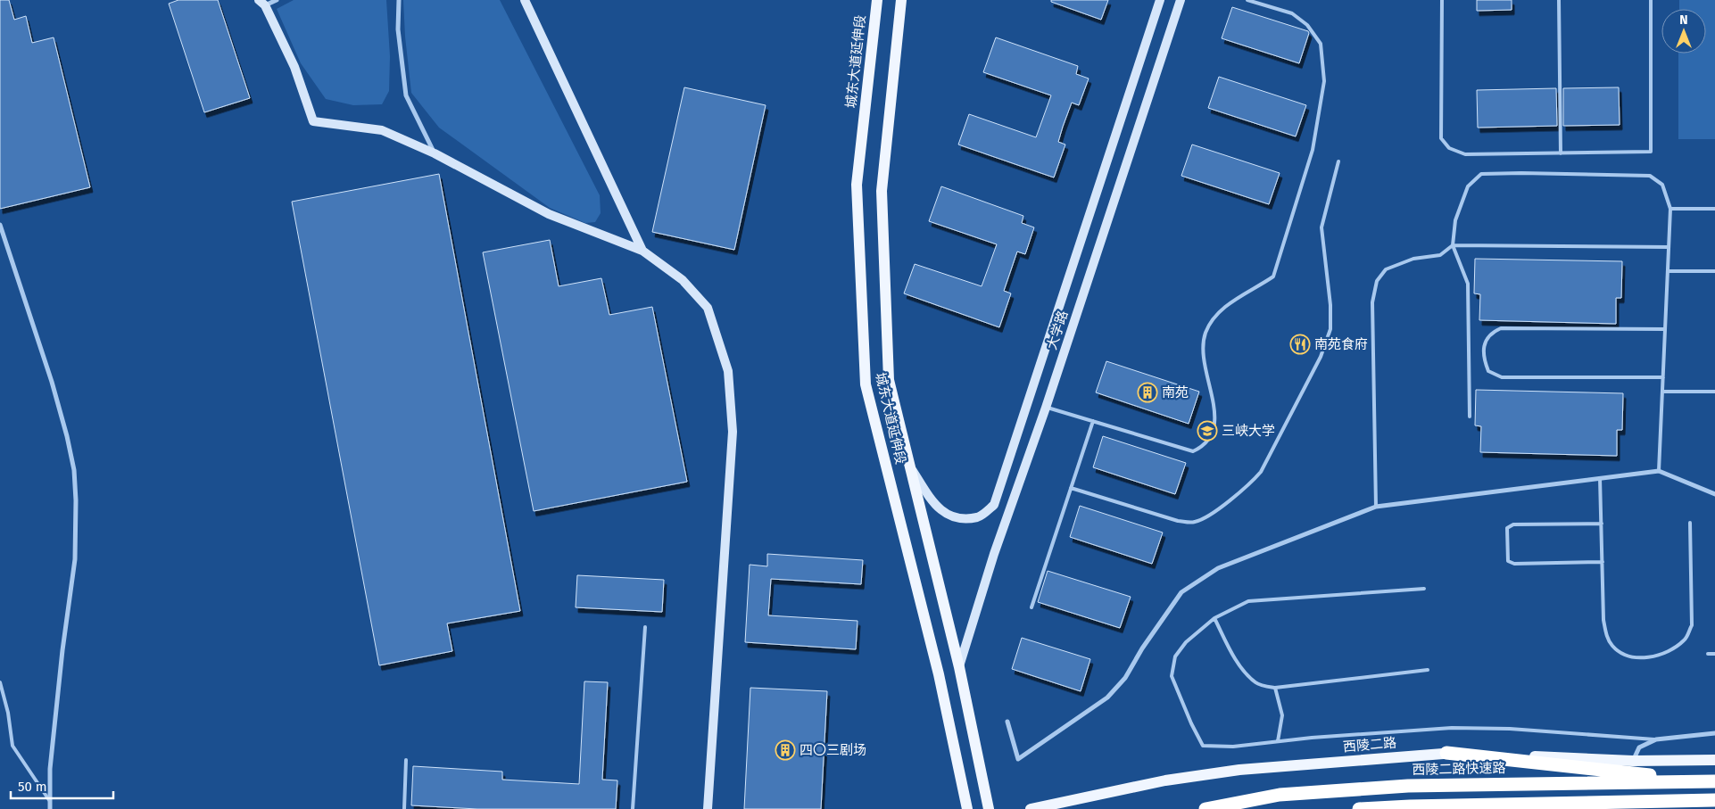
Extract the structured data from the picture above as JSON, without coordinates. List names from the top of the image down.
{
  "streets": {
    "highway": ["西陵二路快速路"],
    "main road": ["城东大道延伸段", "西陵二路"],
    "street": ["大学路"]
  },
  "crossings": [
    ["城东大道延伸段", "大学路"]
  ],
  "places": {
    "restaurant": ["南苑食府"],
    "building": ["南苑", "四〇三剧场"],
    "school or university": ["三峡大学"]
  },
  "scale_bar": "50 m",
  "north": "top"
}
